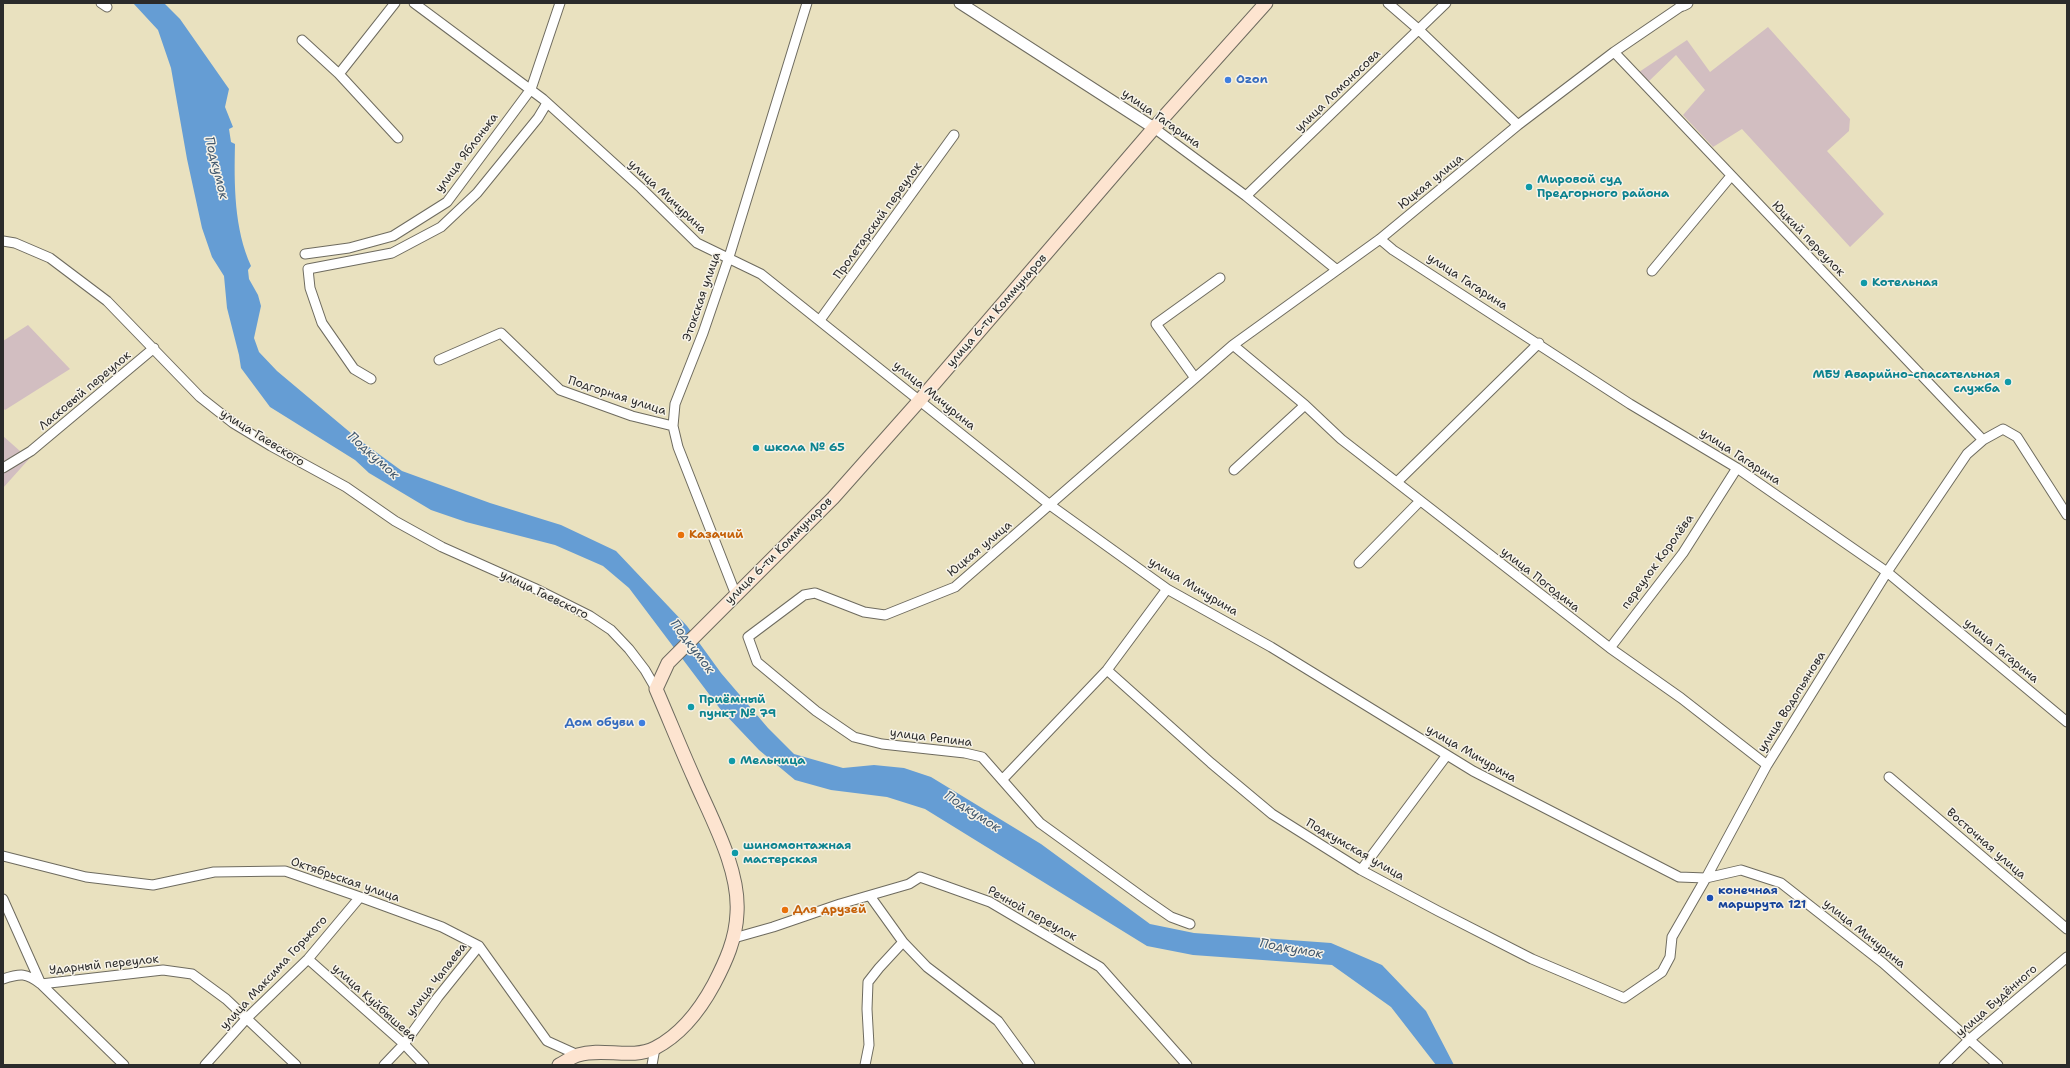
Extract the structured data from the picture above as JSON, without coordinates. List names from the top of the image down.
{
  "streets": {
    "main road": ["улица 6-ти Коммунаров", "улица Гаевского"],
    "street": [
      "улица Ломоносова",
      "улица Гагарина",
      "улица Яблонька",
      "Юцкая улица",
      "улица Мичурина",
      "Пролетарский переулок",
      "Юцкий переулок",
      "Этокская улица",
      "Ласковый переулок",
      "Подгорная улица",
      "переулок Королёва",
      "улица Погодина",
      "улица Водопьянова",
      "улица Репина",
      "Восточная улица",
      "Подкумская улица",
      "Октябрьская улица",
      "Речной переулок",
      "Ударный переулок",
      "улица Максима Горького",
      "улица Чапаева",
      "улица Будённого",
      "улица Куйбышева"
    ]
  },
  "crossings": [
    ["улица Ломоносова", "улица Гагарина"],
    ["улица Гагарина", "Юцкая улица"],
    ["улица Гагарина", "улица 6-ти Коммунаров"],
    ["улица Гагарина", "переулок Королёва"],
    ["улица Гагарина", "улица Водопьянова"],
    ["улица Яблонька", "улица Мичурина"],
    ["Юцкая улица", "улица Мичурина"],
    ["Юцкая улица", "Юцкий переулок"],
    ["Юцкая улица", "улица Погодина"],
    ["Юцкая улица", "улица Репина"],
    ["улица Мичурина", "Пролетарский переулок"],
    ["улица Мичурина", "Этокская улица"],
    ["улица Мичурина", "улица 6-ти Коммунаров"],
    ["улица Мичурина", "улица Водопьянова"],
    ["улица Мичурина", "улица Будённого"],
    ["Юцкий переулок", "улица Водопьянова"],
    ["Этокская улица", "улица 6-ти Коммунаров"],
    ["Этокская улица", "Подгорная улица"],
    ["улица 6-ти Коммунаров", "улица Гаевского"],
    ["Ласковый переулок", "улица Гаевского"],
    ["улица Гаевского", "Октябрьская улица"],
    ["улица Гаевского", "Речной переулок"],
    ["переулок Королёва", "улица Погодина"],
    ["улица Погодина", "улица Водопьянова"],
    ["улица Водопьянова", "Подкумская улица"],
    ["Октябрьская улица", "улица Максима Горького"],
    ["Октябрьская улица", "улица Чапаева"],
    ["Ударный переулок", "улица Максима Горького"],
    ["улица Максима Горького", "улица Куйбышева"],
    ["улица Чапаева", "улица Куйбышева"]
  ],
  "water": ["Подкумок"],
  "places": [
    "Ozon",
    "Мировой суд Предгорного района",
    "Котельная",
    "МБУ Аварийно-спасательная служба",
    "школа № 65",
    "Казачий",
    "Приёмный пункт № 79",
    "Дом обуви",
    "Мельница",
    "шиномонтажная мастерская",
    "конечная маршрута 121",
    "Для друзей"
  ]
}
